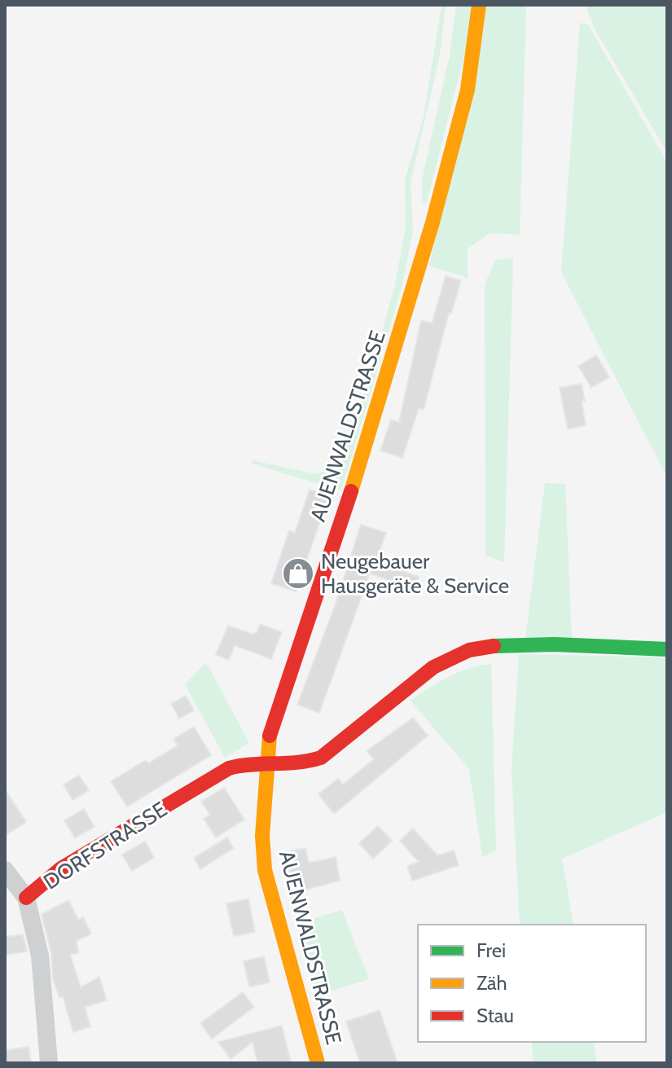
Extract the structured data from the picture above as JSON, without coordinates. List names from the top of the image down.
{
  "streets": {
    "street": ["AUENWALDSTRASSE", "DORFSTRASSE"]
  },
  "crossings": [
    ["AUENWALDSTRASSE", "DORFSTRASSE"]
  ],
  "places": {
    "shop": ["Neugebauer Hausgeräte & Service"]
  },
  "legend": ["Frei", "Zäh", "Stau"]
}
